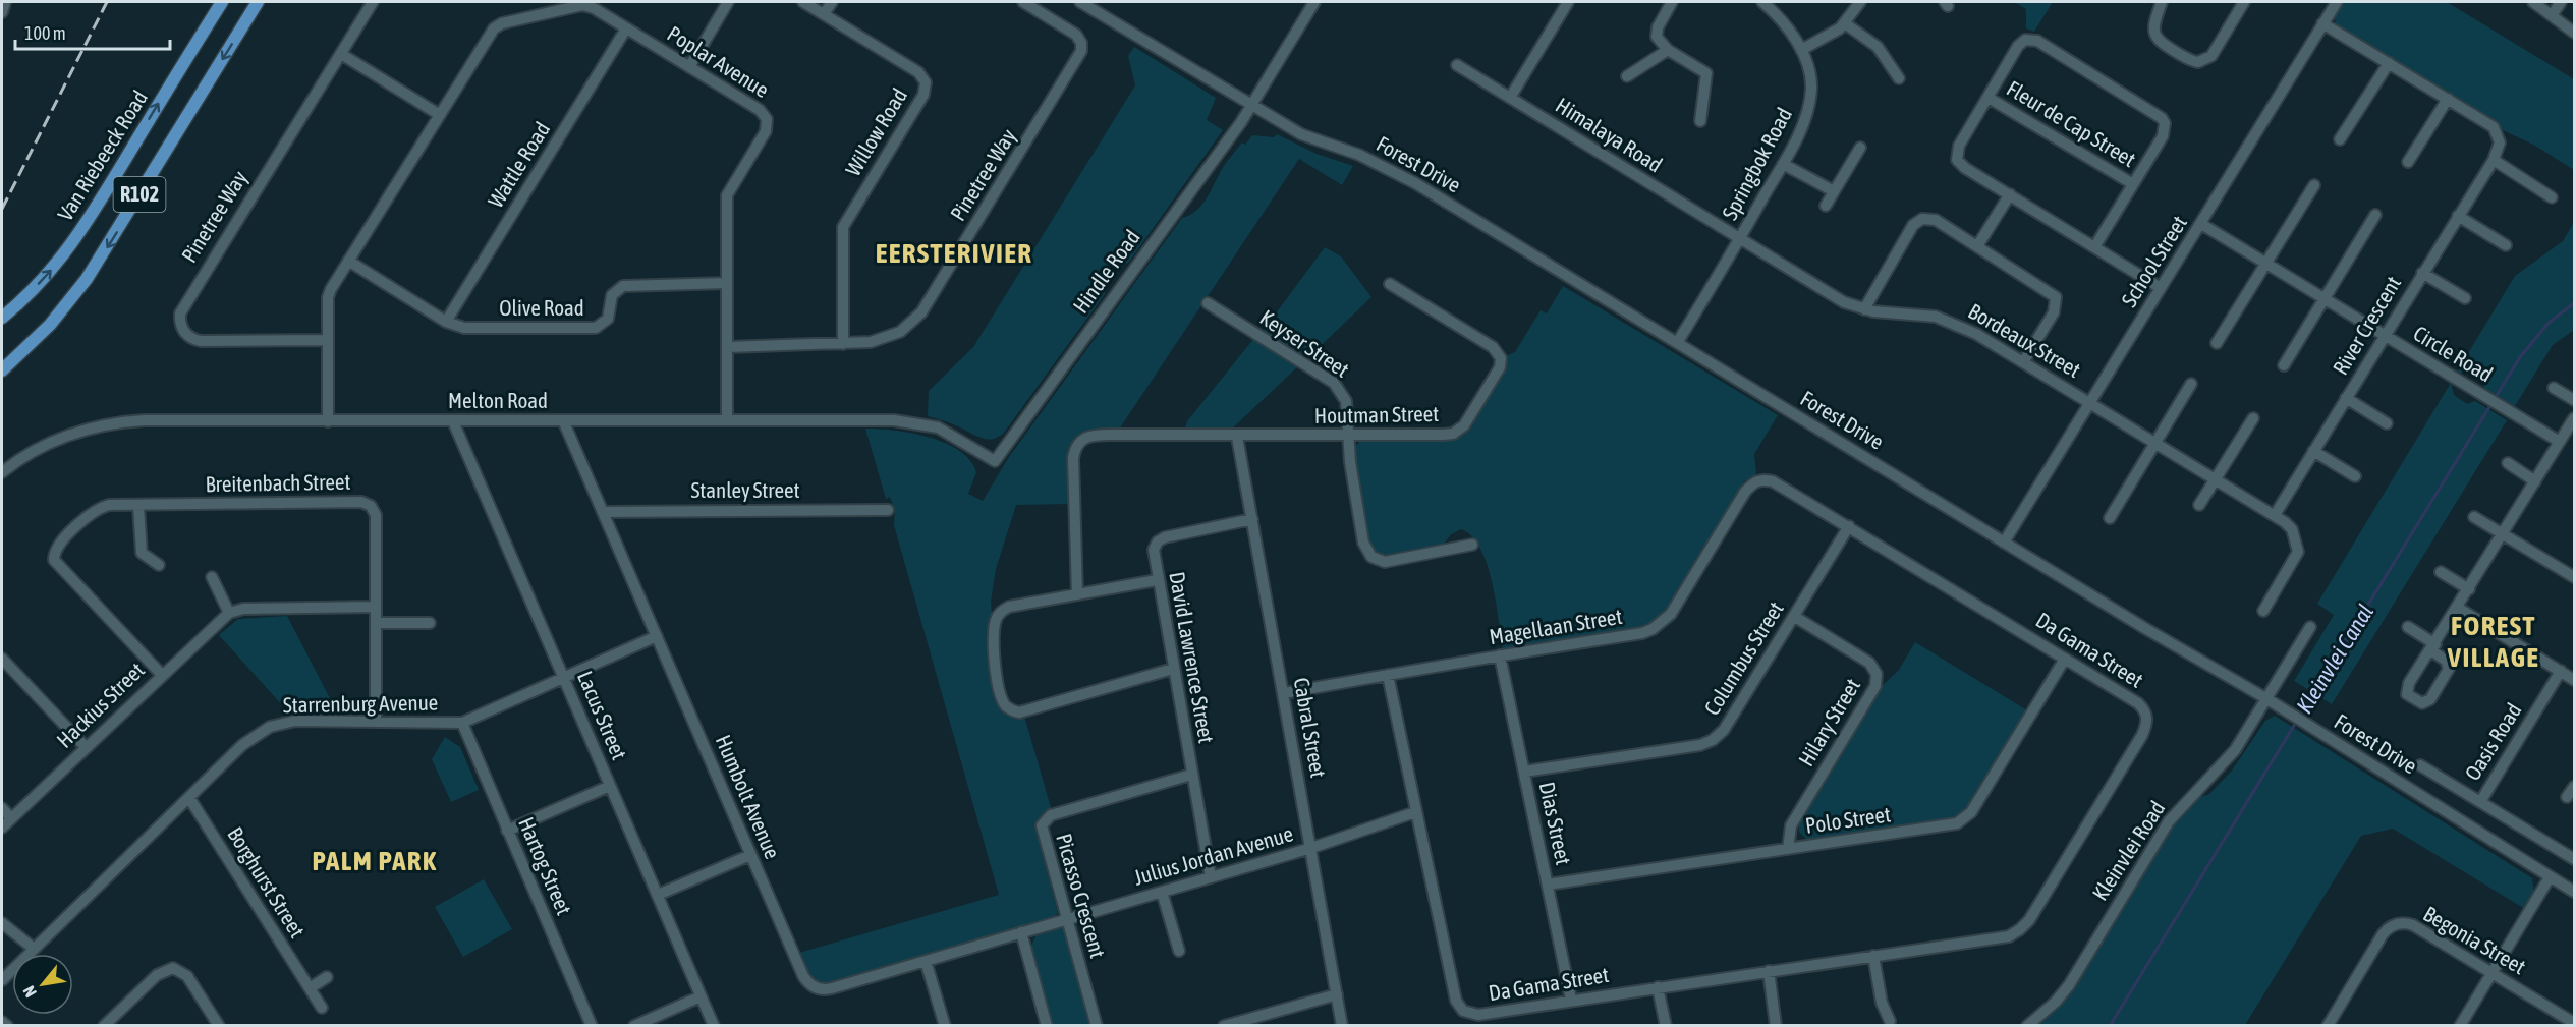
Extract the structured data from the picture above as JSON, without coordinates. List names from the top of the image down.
{
  "streets": {
    "main road": ["Van Riebeeck Road", "R102"],
    "street": [
      "Poplar Avenue",
      "Fleur de Cap Street",
      "Willow Road",
      "Himalaya Road",
      "Springbok Road",
      "Wattle Road",
      "Forest Drive",
      "Pinetree Way",
      "School Street",
      "Hindle Road",
      "Olive Road",
      "River Crescent",
      "Bordeaux Street",
      "Keyser Street",
      "Circle Road",
      "Melton Road",
      "Houtman Street",
      "Breitenbach Street",
      "Stanley Street",
      "Magellaan Street",
      "Da Gama Street",
      "David Lawrence Street",
      "Columbus Street",
      "Starrenburg Avenue",
      "Hackius Street",
      "Lacus Street",
      "Hilary Street",
      "Cabral Street",
      "Oasis Road",
      "Humbolt Avenue",
      "Polo Street",
      "Dias Street",
      "Kleinvlei Road",
      "Julius Jordan Avenue",
      "Hartog Street",
      "Borghurst Street",
      "Picasso Crescent",
      "Begonia Street"
    ]
  },
  "crossings": [
    ["Poplar Avenue", "Wattle Road"],
    ["Poplar Avenue", "Pinetree Way"],
    ["Poplar Avenue", "Olive Road"],
    ["Poplar Avenue", "Melton Road"],
    ["Willow Road", "Pinetree Way"],
    ["Himalaya Road", "Springbok Road"],
    ["Himalaya Road", "Bordeaux Street"],
    ["Springbok Road", "Forest Drive"],
    ["Wattle Road", "Olive Road"],
    ["Forest Drive", "School Street"],
    ["Forest Drive", "Hindle Road"],
    ["Forest Drive", "Oasis Road"],
    ["Forest Drive", "Kleinvlei Road"],
    ["School Street", "River Crescent"],
    ["School Street", "Bordeaux Street"],
    ["School Street", "Circle Road"],
    ["Hindle Road", "Melton Road"],
    ["River Crescent", "Circle Road"],
    ["Keyser Street", "Houtman Street"],
    ["Melton Road", "Lacus Street"],
    ["Melton Road", "Humbolt Avenue"],
    ["Houtman Street", "Cabral Street"],
    ["Breitenbach Street", "Starrenburg Avenue"],
    ["Breitenbach Street", "Hackius Street"],
    ["Stanley Street", "Humbolt Avenue"],
    ["Magellaan Street", "Da Gama Street"],
    ["Magellaan Street", "Cabral Street"],
    ["Magellaan Street", "Dias Street"],
    ["Da Gama Street", "Columbus Street"],
    ["Da Gama Street", "Polo Street"],
    ["Da Gama Street", "Dias Street"],
    ["Da Gama Street", "Julius Jordan Avenue"],
    ["David Lawrence Street", "Cabral Street"],
    ["David Lawrence Street", "Julius Jordan Avenue"],
    ["David Lawrence Street", "Picasso Crescent"],
    ["Columbus Street", "Hilary Street"],
    ["Columbus Street", "Dias Street"],
    ["Starrenburg Avenue", "Lacus Street"],
    ["Starrenburg Avenue", "Humbolt Avenue"],
    ["Starrenburg Avenue", "Hartog Street"],
    ["Starrenburg Avenue", "Borghurst Street"],
    ["Hilary Street", "Polo Street"],
    ["Cabral Street", "Julius Jordan Avenue"],
    ["Humbolt Avenue", "Julius Jordan Avenue"],
    ["Polo Street", "Dias Street"],
    ["Julius Jordan Avenue", "Picasso Crescent"]
  ],
  "districts": ["EERSTERIVIER", "FOREST VILLAGE", "PALM PARK"],
  "water": ["Kleinvlei Canal"],
  "scale_bar": "100 m",
  "north": "bottom left"
}
